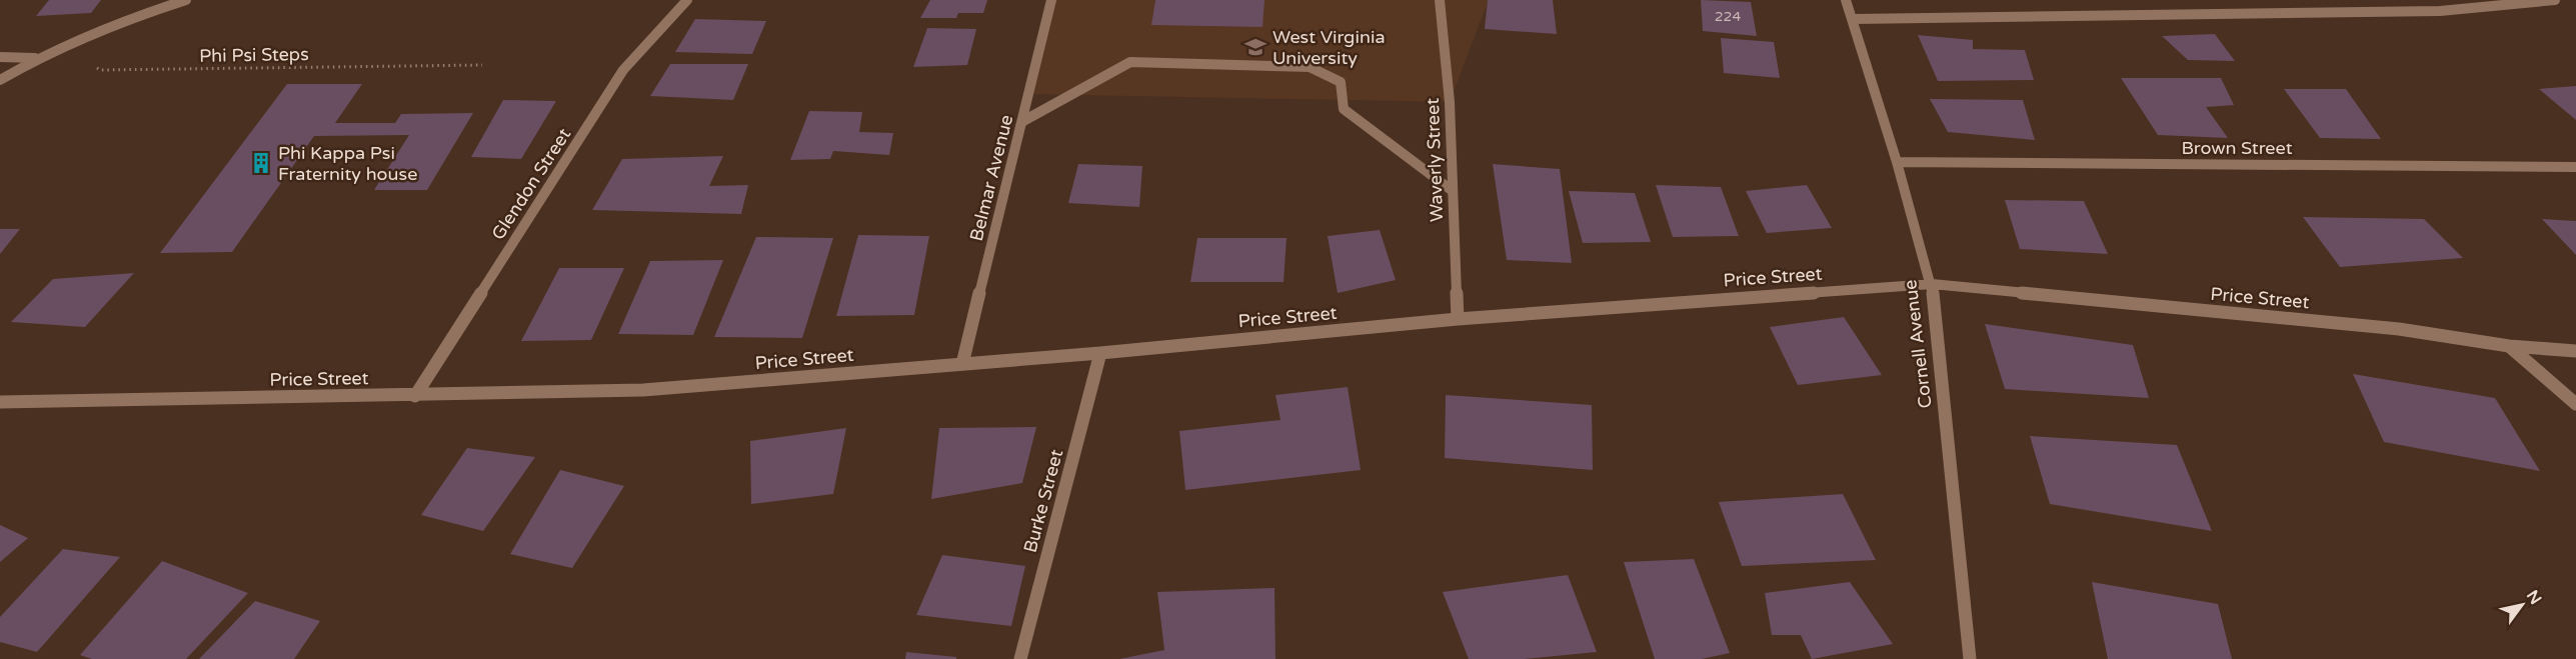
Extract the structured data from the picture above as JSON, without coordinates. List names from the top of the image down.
{
  "streets": {
    "street": [
      "Brown Street",
      "Waverly Street",
      "Belmar Avenue",
      "Glendon Street",
      "Price Street",
      "Cornell Avenue",
      "Burke Street"
    ],
    "path": ["Phi Psi Steps"]
  },
  "crossings": [
    ["Brown Street", "Cornell Avenue"],
    ["Waverly Street", "Price Street"],
    ["Belmar Avenue", "Price Street"],
    ["Glendon Street", "Price Street"],
    ["Price Street", "Cornell Avenue"],
    ["Price Street", "Burke Street"]
  ],
  "places": {
    "school or university": ["West Virginia University"],
    "building": ["Phi Kappa Psi Fraternity house"]
  },
  "house_numbers": ["224"],
  "north": "top right"
}
